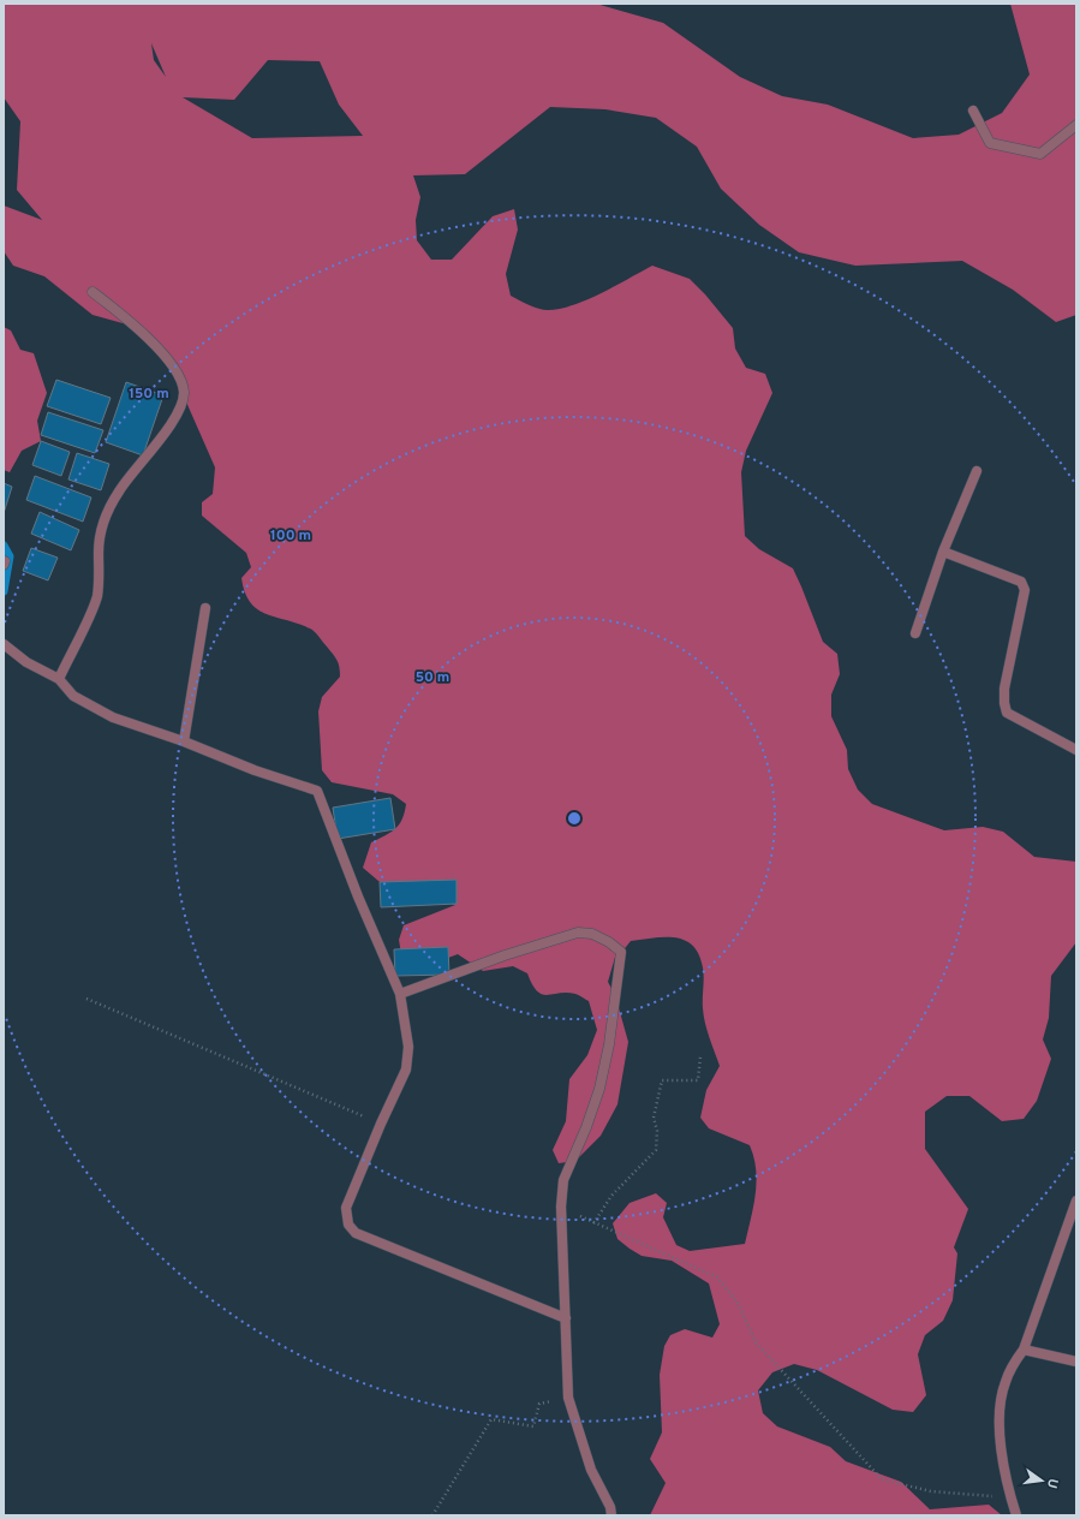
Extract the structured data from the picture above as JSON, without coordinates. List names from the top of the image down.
{
  "north": "right",
  "rings": ["150 m", "100 m", "50 m"]
}
